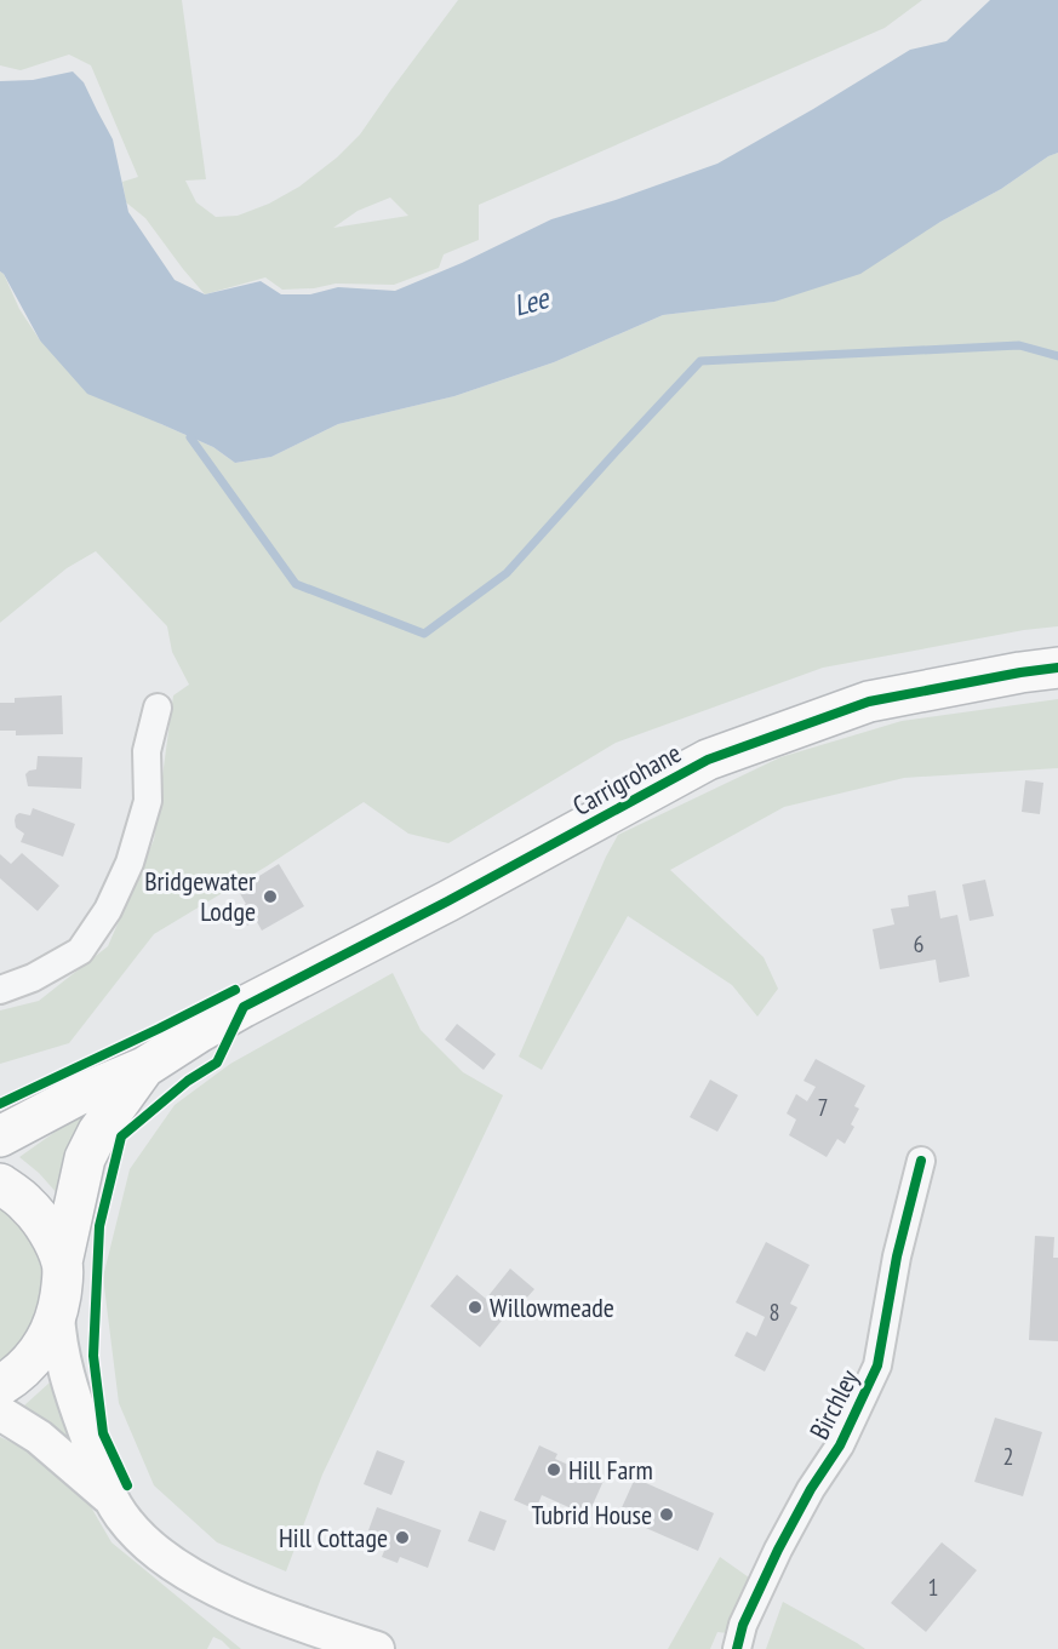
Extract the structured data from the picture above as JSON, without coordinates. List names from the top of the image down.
{
  "streets": {
    "highway": ["Carrigrohane"],
    "street": ["Birchley"]
  },
  "water": ["Lee"],
  "places": [
    "Bridgewater Lodge",
    "Willowmeade",
    "Hill Farm",
    "Tubrid House",
    "Hill Cottage"
  ],
  "house_numbers": [
    "6",
    "7",
    "8",
    "2",
    "1"
  ]
}
